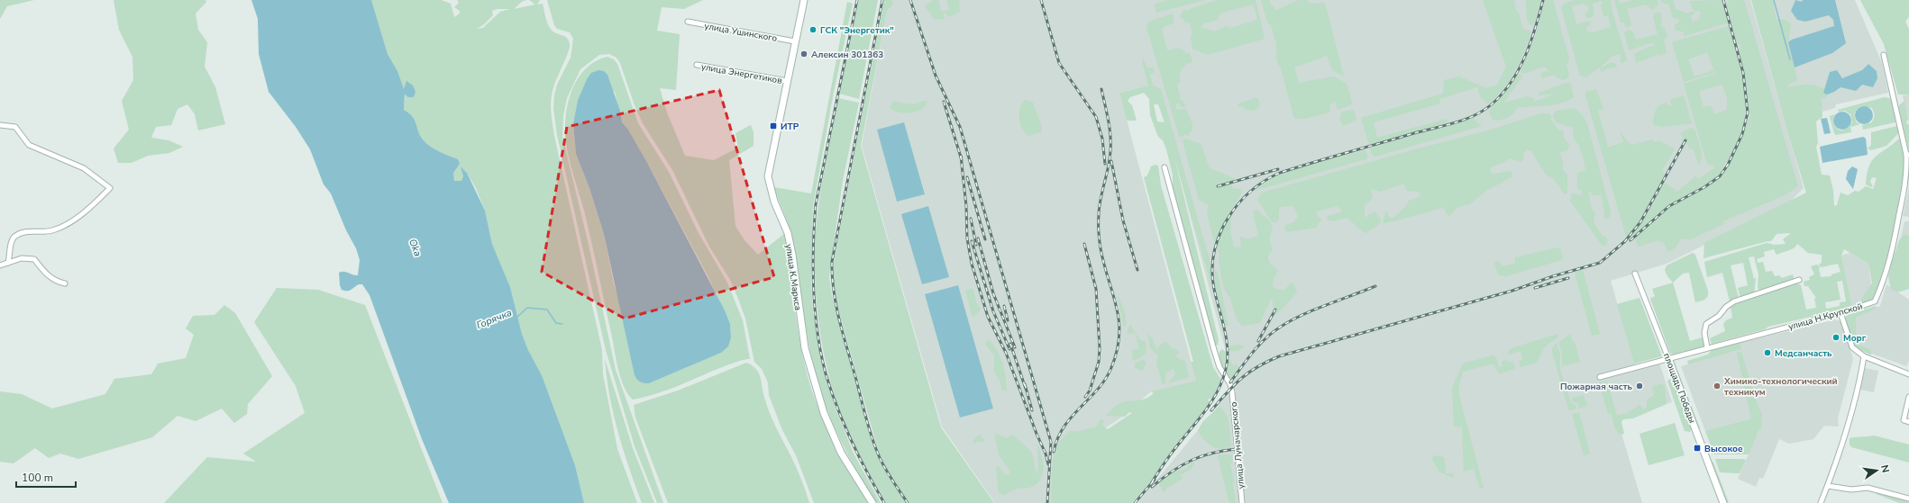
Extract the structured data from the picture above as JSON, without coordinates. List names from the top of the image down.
{
  "streets": {
    "main road": ["улица К.Маркса", "площадь Победы"],
    "street": [
      "улица Ушинского",
      "улица Энергетиков",
      "улица Н.Крупской",
      "улица Луначарского"
    ]
  },
  "crossings": [
    ["улица Ушинского", "улица К.Маркса"],
    ["улица Энергетиков", "улица К.Маркса"],
    ["улица Н.Крупской", "площадь Победы"]
  ],
  "water": ["Oka", "Горячка"],
  "places": {
    "other": [
      "ГСК \"Энергетик\"",
      "Алексин 301363",
      "Морг",
      "Медсанчасть",
      "Пожарная часть",
      "Химико-технологический техникум"
    ],
    "transit": ["ИТР", "Высокое"]
  },
  "scale_bar": "100 m",
  "north": "right"
}
